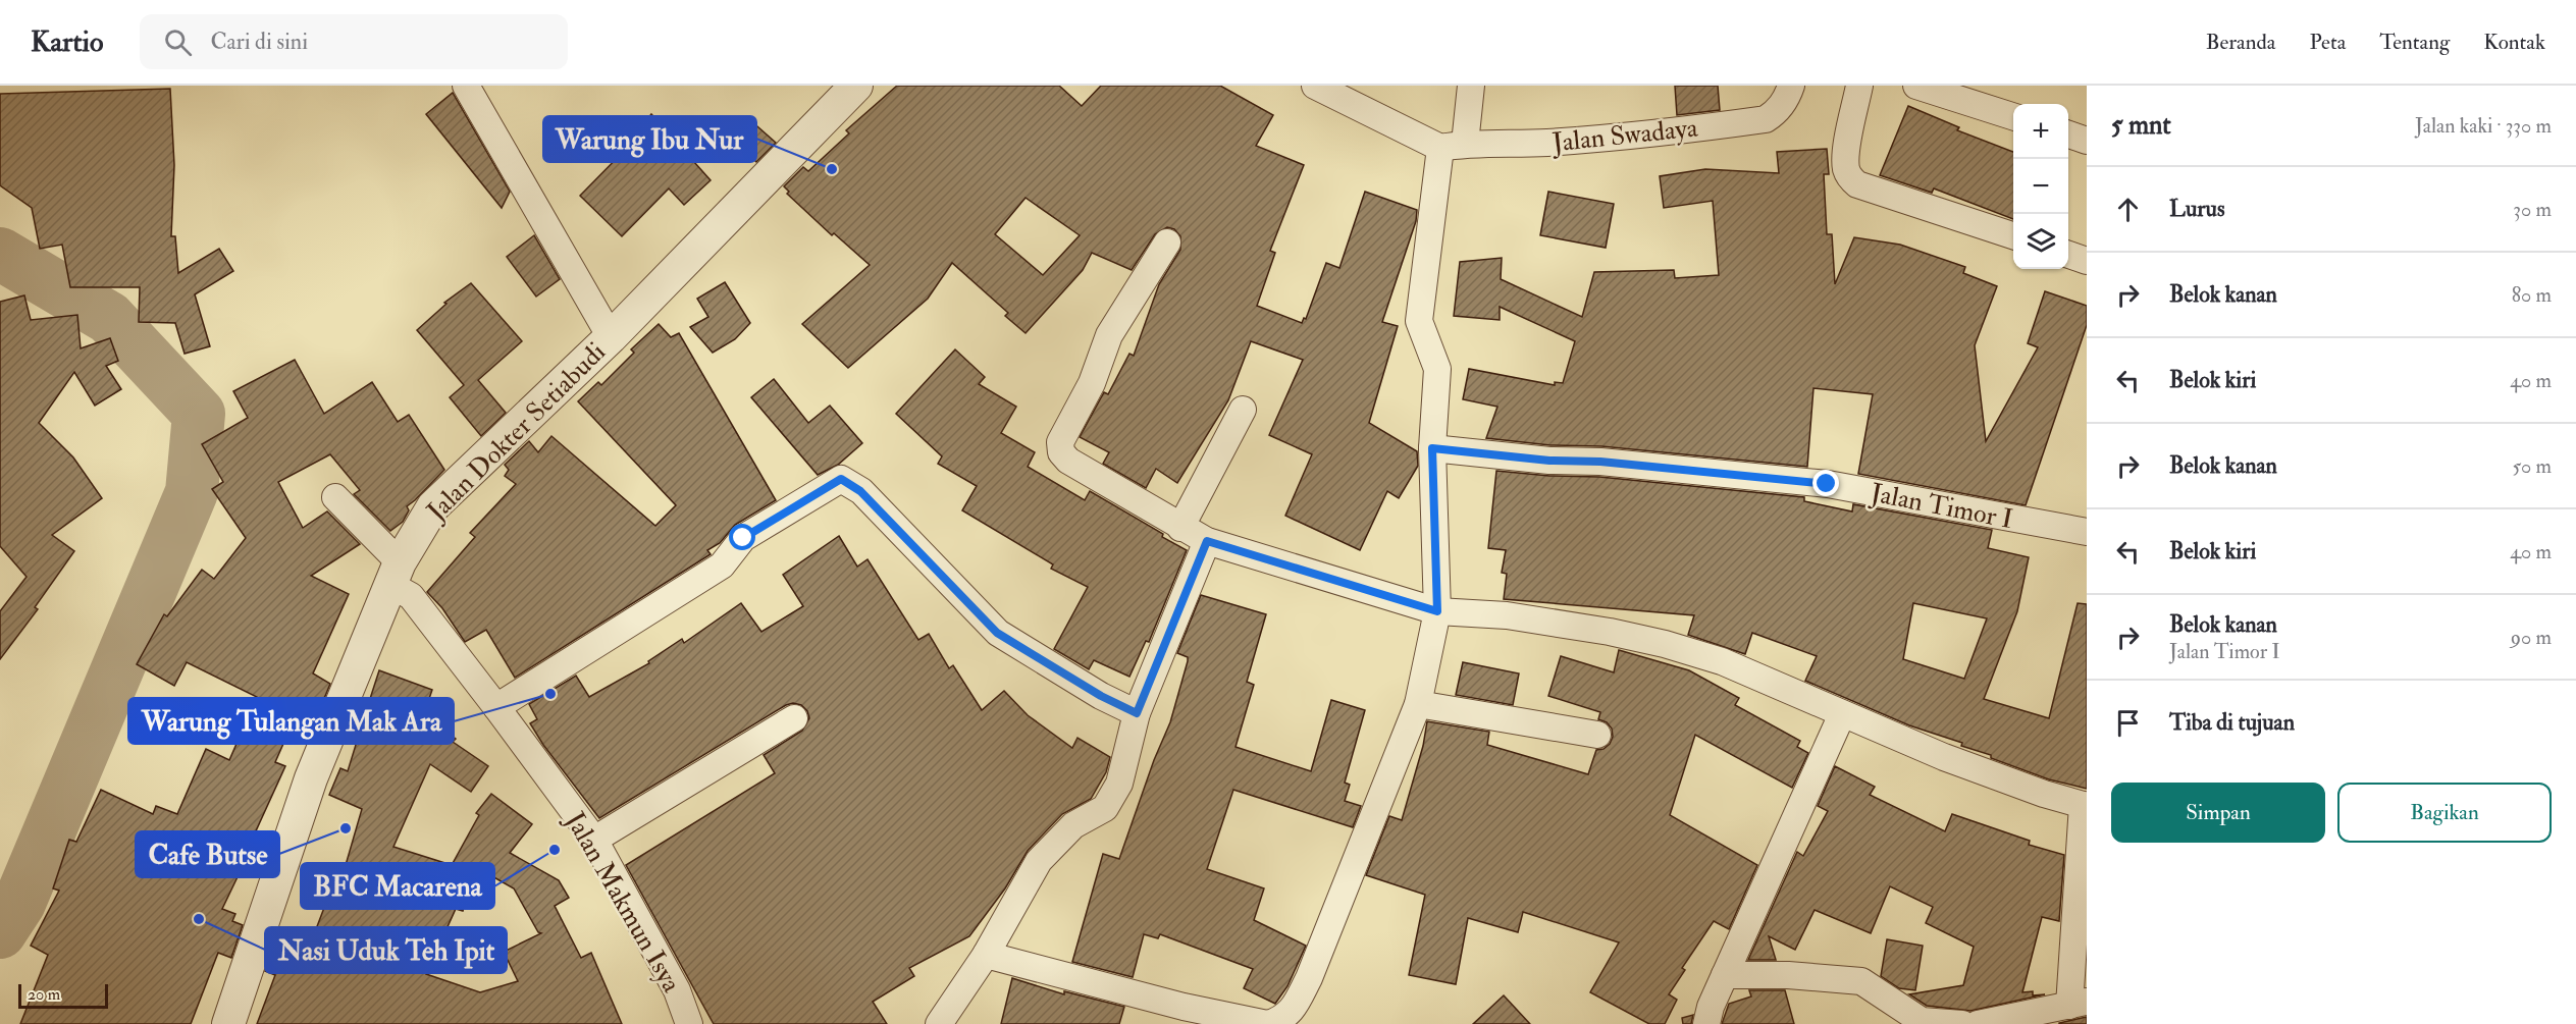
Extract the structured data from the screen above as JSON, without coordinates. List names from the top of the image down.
{
  "streets": {
    "street": [
      "Jalan Swadaya",
      "Jalan Dokter Setiabudi",
      "Jalan Timor I",
      "Jalan Makmun Isya"
    ]
  },
  "crossings": [
    ["Jalan Dokter Setiabudi", "Jalan Makmun Isya"]
  ],
  "places": [
    "Warung Ibu Nur",
    "Warung Tulangan Mak Ara",
    "Cafe Butse",
    "BFC Macarena",
    "Nasi Uduk Teh Ipit"
  ],
  "scale_bar": "20 m",
  "page": {
    "header": "Kartio",
    "search": "Cari di sini",
    "nav": [
      "Beranda",
      "Peta",
      "Tentang",
      "Kontak"
    ],
    "heading": ["5 mnt", "Jalan kaki · 330 m"],
    "map_buttons": ["+", "−"],
    "list": [
      ["Lurus", "30 m"],
      ["Belok kanan", "80 m"],
      ["Belok kiri", "40 m"],
      ["Belok kanan", "50 m"],
      ["Belok kiri", "40 m"],
      ["Belok kanan", "Jalan Timor I", "90 m"],
      "Tiba di tujuan"
    ],
    "buttons": ["Simpan", "Bagikan"],
    "scale": "20 m"
  }
}
